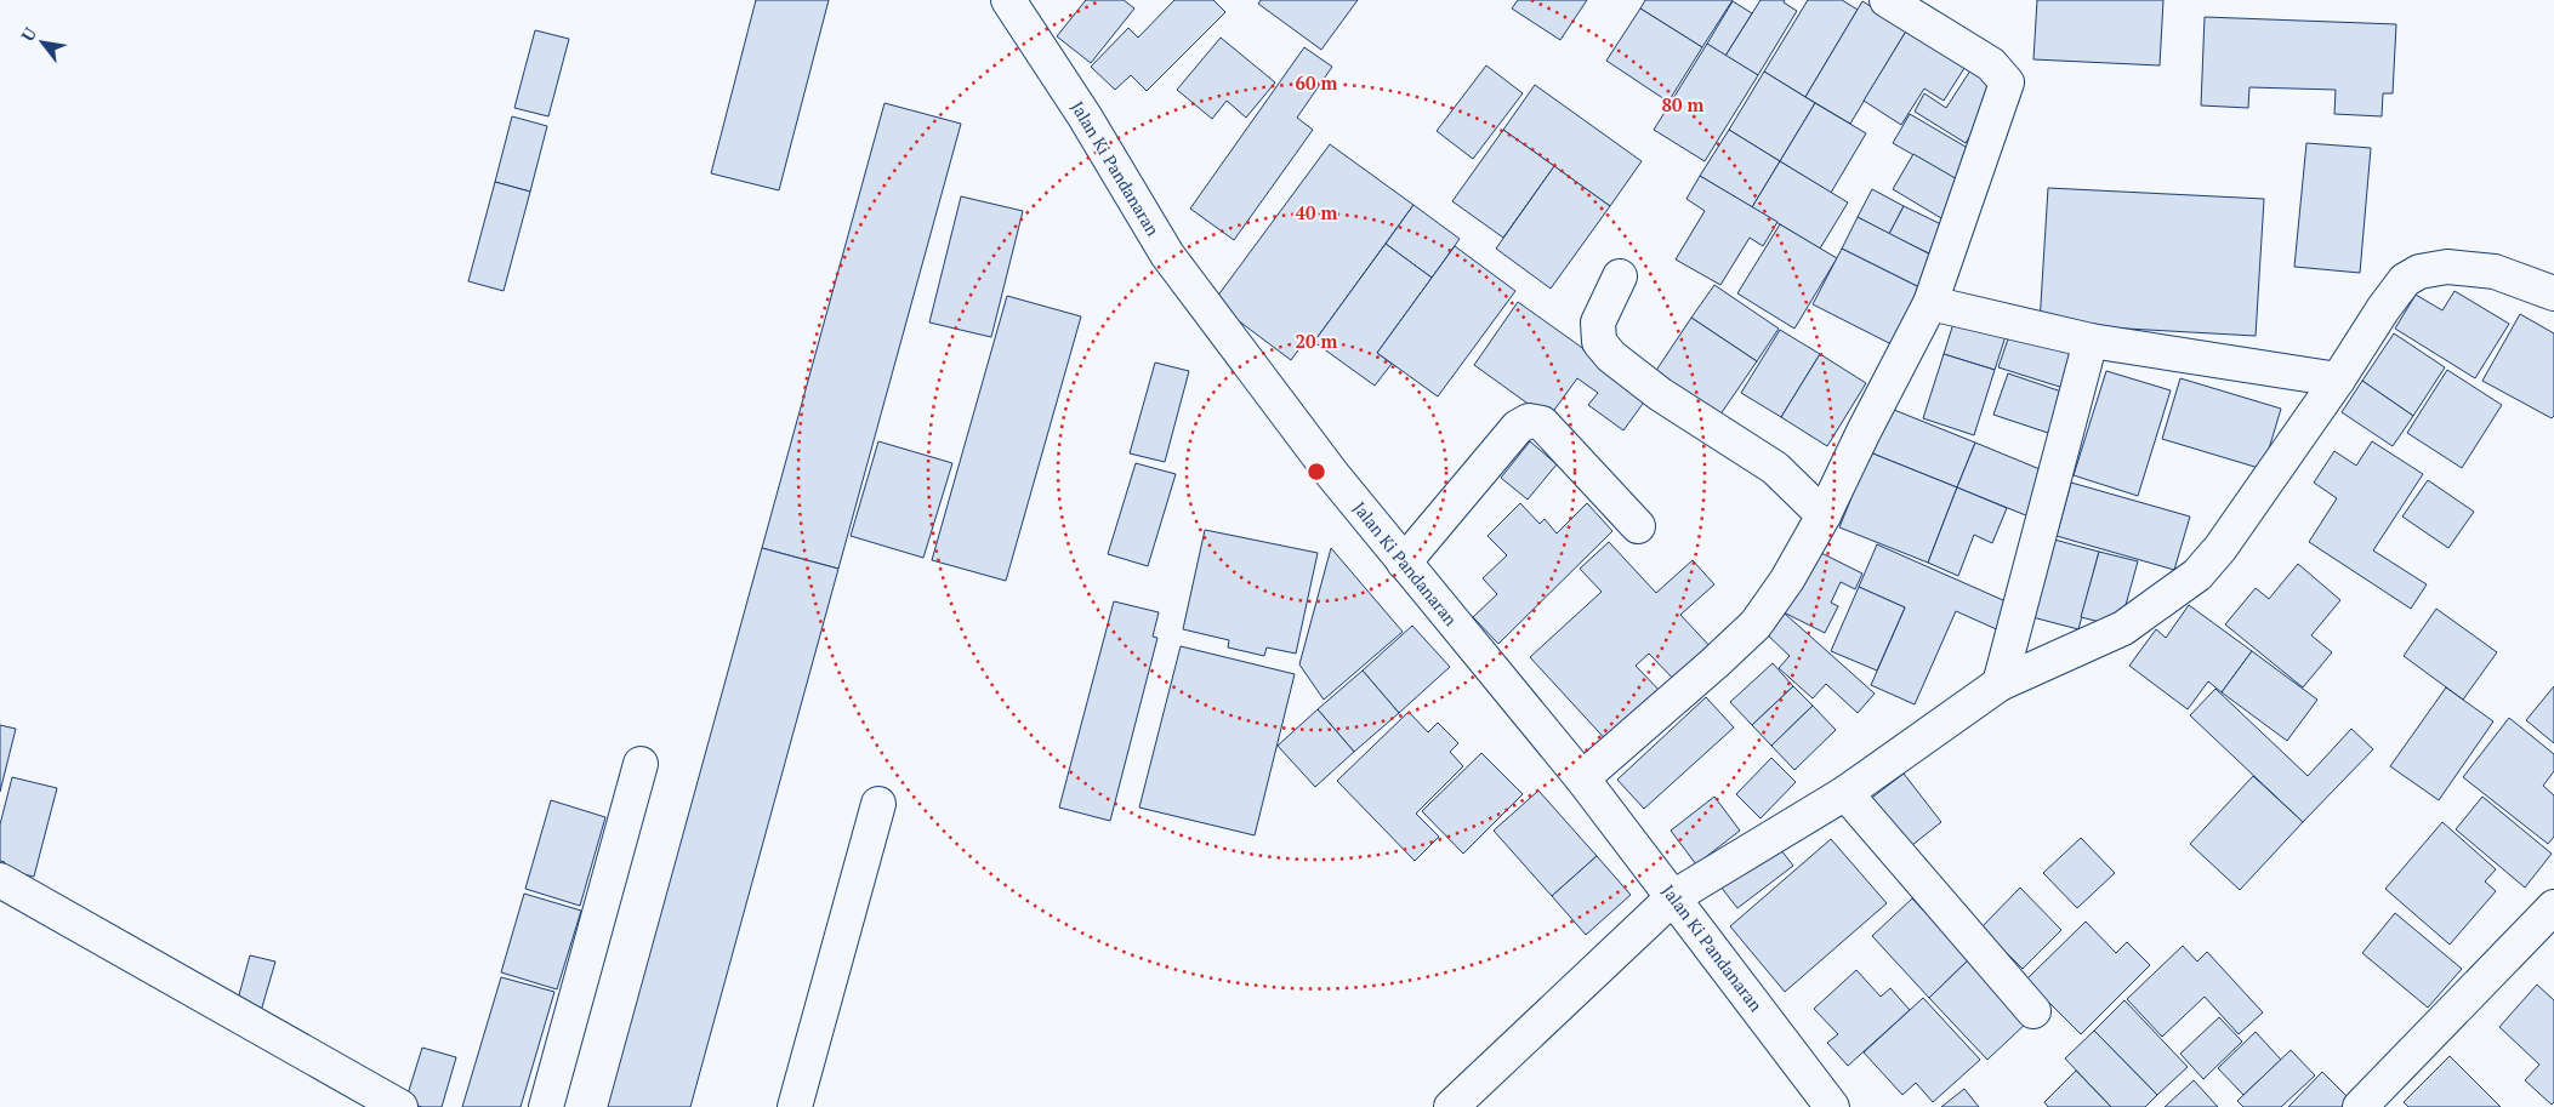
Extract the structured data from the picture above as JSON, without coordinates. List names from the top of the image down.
{
  "streets": {
    "street": ["Jalan Ki Pandanaran"]
  },
  "north": "top left",
  "rings": [
    "60 m",
    "80 m",
    "40 m",
    "20 m"
  ]
}
